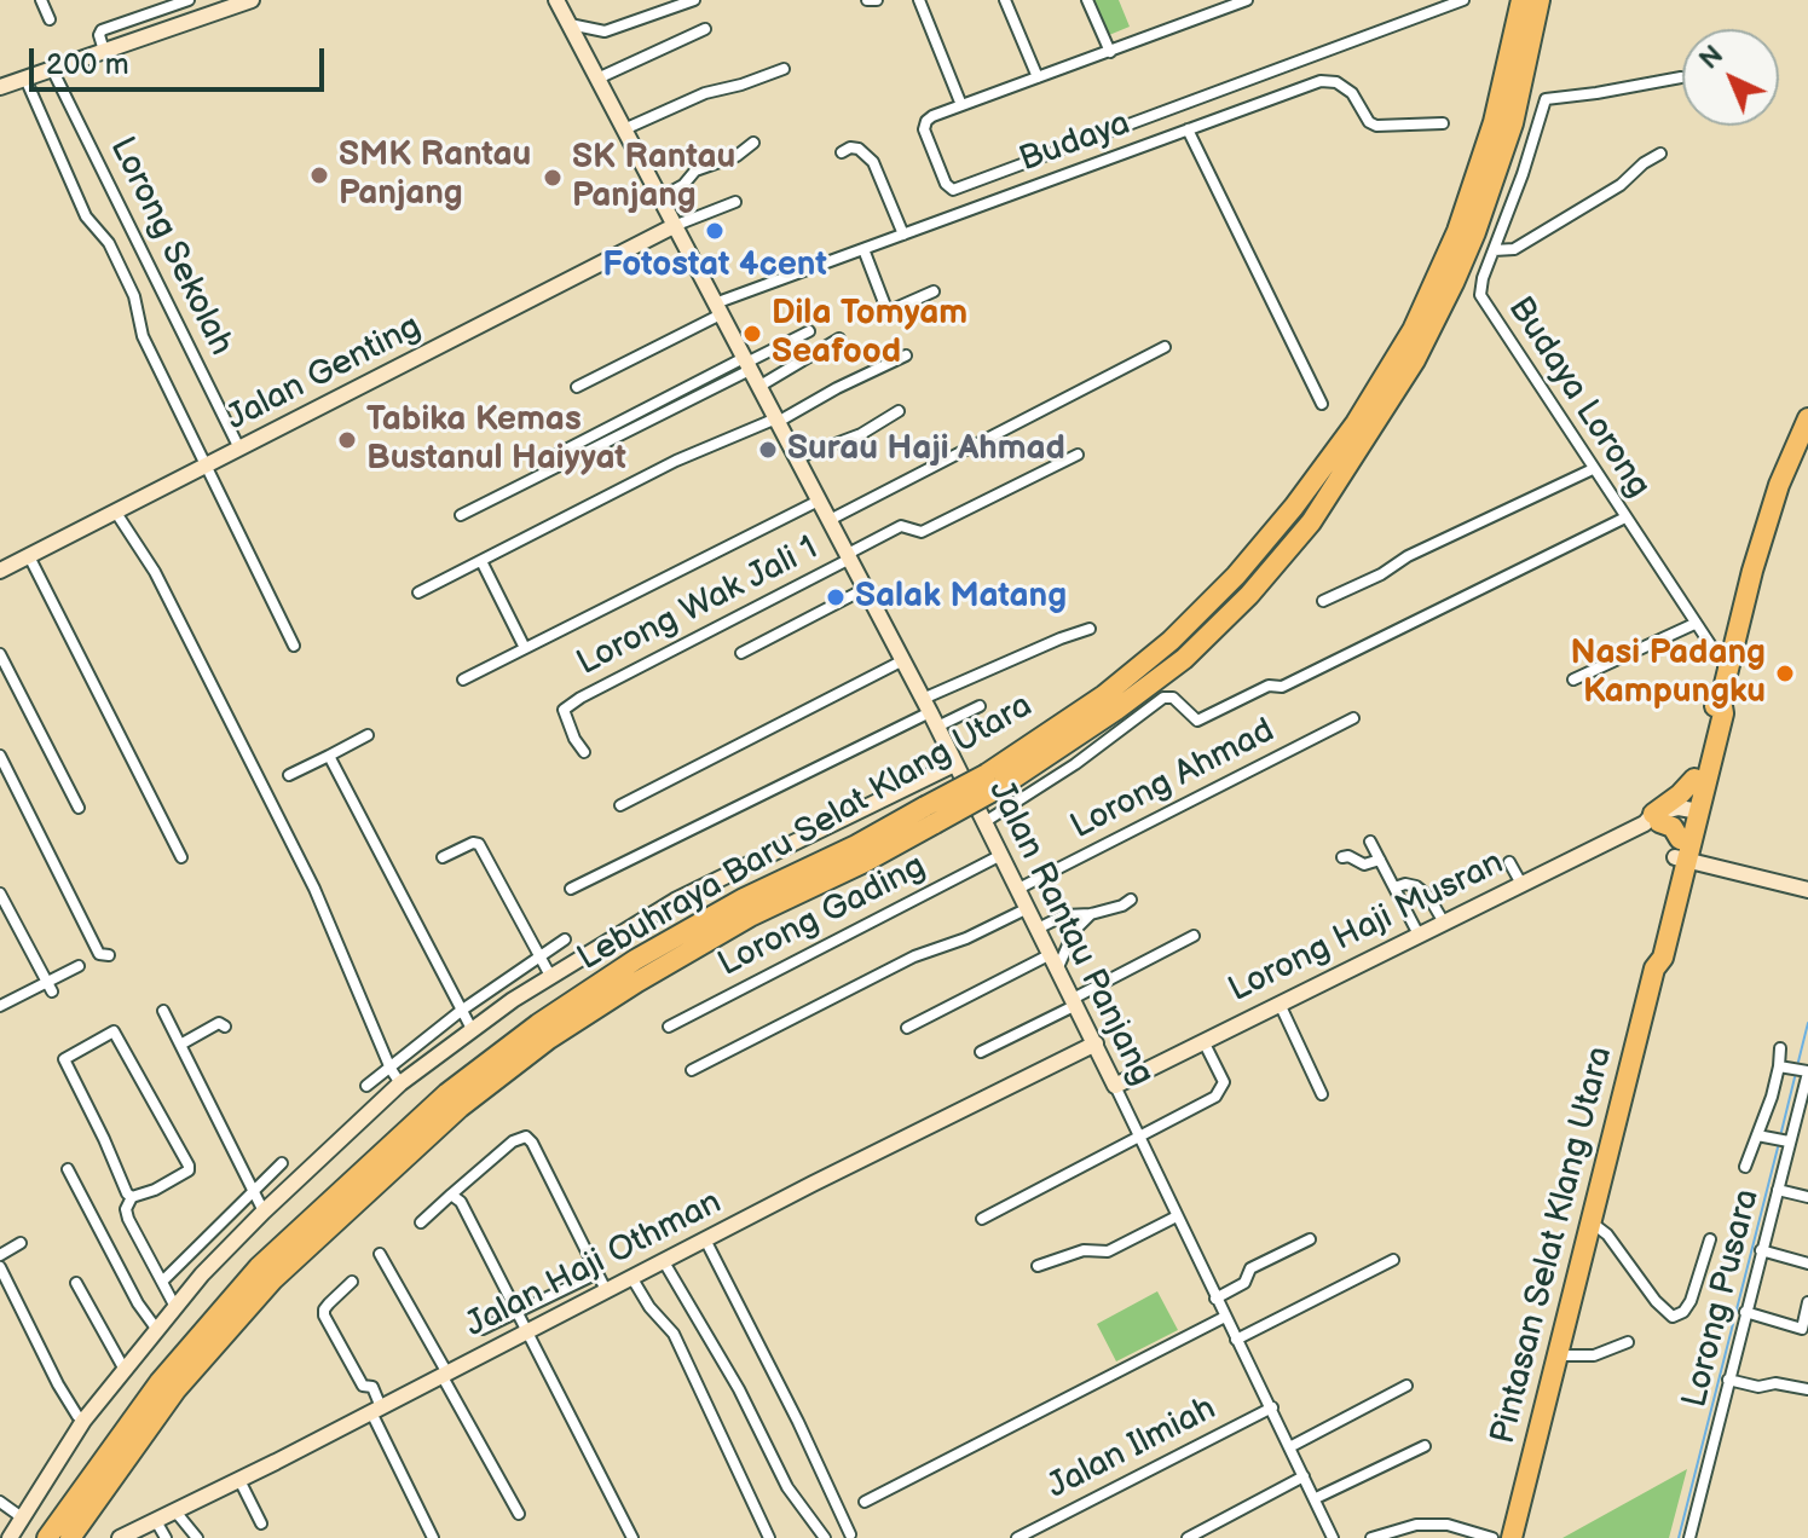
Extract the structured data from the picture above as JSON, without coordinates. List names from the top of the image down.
{
  "streets": {
    "highway": ["Lebuhraya Baru Selat Klang Utara", "Pintasan Selat Klang Utara"],
    "street": [
      "Budaya",
      "Lorong Sekolah",
      "Jalan Genting",
      "Budaya Lorong",
      "Lorong Wak Jali 1",
      "Lorong Ahmad",
      "Lorong Gading",
      "Lorong Haji Musran",
      "Jalan Rantau Panjang",
      "Jalan Haji Othman",
      "Lorong Pusara",
      "Jalan Ilmiah"
    ]
  },
  "crossings": [
    ["Budaya", "Jalan Rantau Panjang"],
    ["Lorong Sekolah", "Jalan Genting"],
    ["Jalan Genting", "Jalan Rantau Panjang"],
    ["Budaya Lorong", "Pintasan Selat Klang Utara"],
    ["Lorong Wak Jali 1", "Jalan Rantau Panjang"],
    ["Lorong Ahmad", "Jalan Rantau Panjang"],
    ["Lorong Gading", "Jalan Rantau Panjang"],
    ["Lorong Haji Musran", "Jalan Rantau Panjang"],
    ["Lorong Haji Musran", "Pintasan Selat Klang Utara"],
    ["Jalan Rantau Panjang", "Jalan Haji Othman"],
    ["Jalan Rantau Panjang", "Jalan Ilmiah"]
  ],
  "places": [
    "SMK Rantau Panjang",
    "SK Rantau Panjang",
    "Fotostat 4cent",
    "Dila Tomyam Seafood",
    "Tabika Kemas Bustanul Haiyyat",
    "Surau Haji Ahmad",
    "Salak Matang",
    "Nasi Padang Kampungku"
  ],
  "scale_bar": "200 m",
  "north": "top left"
}
